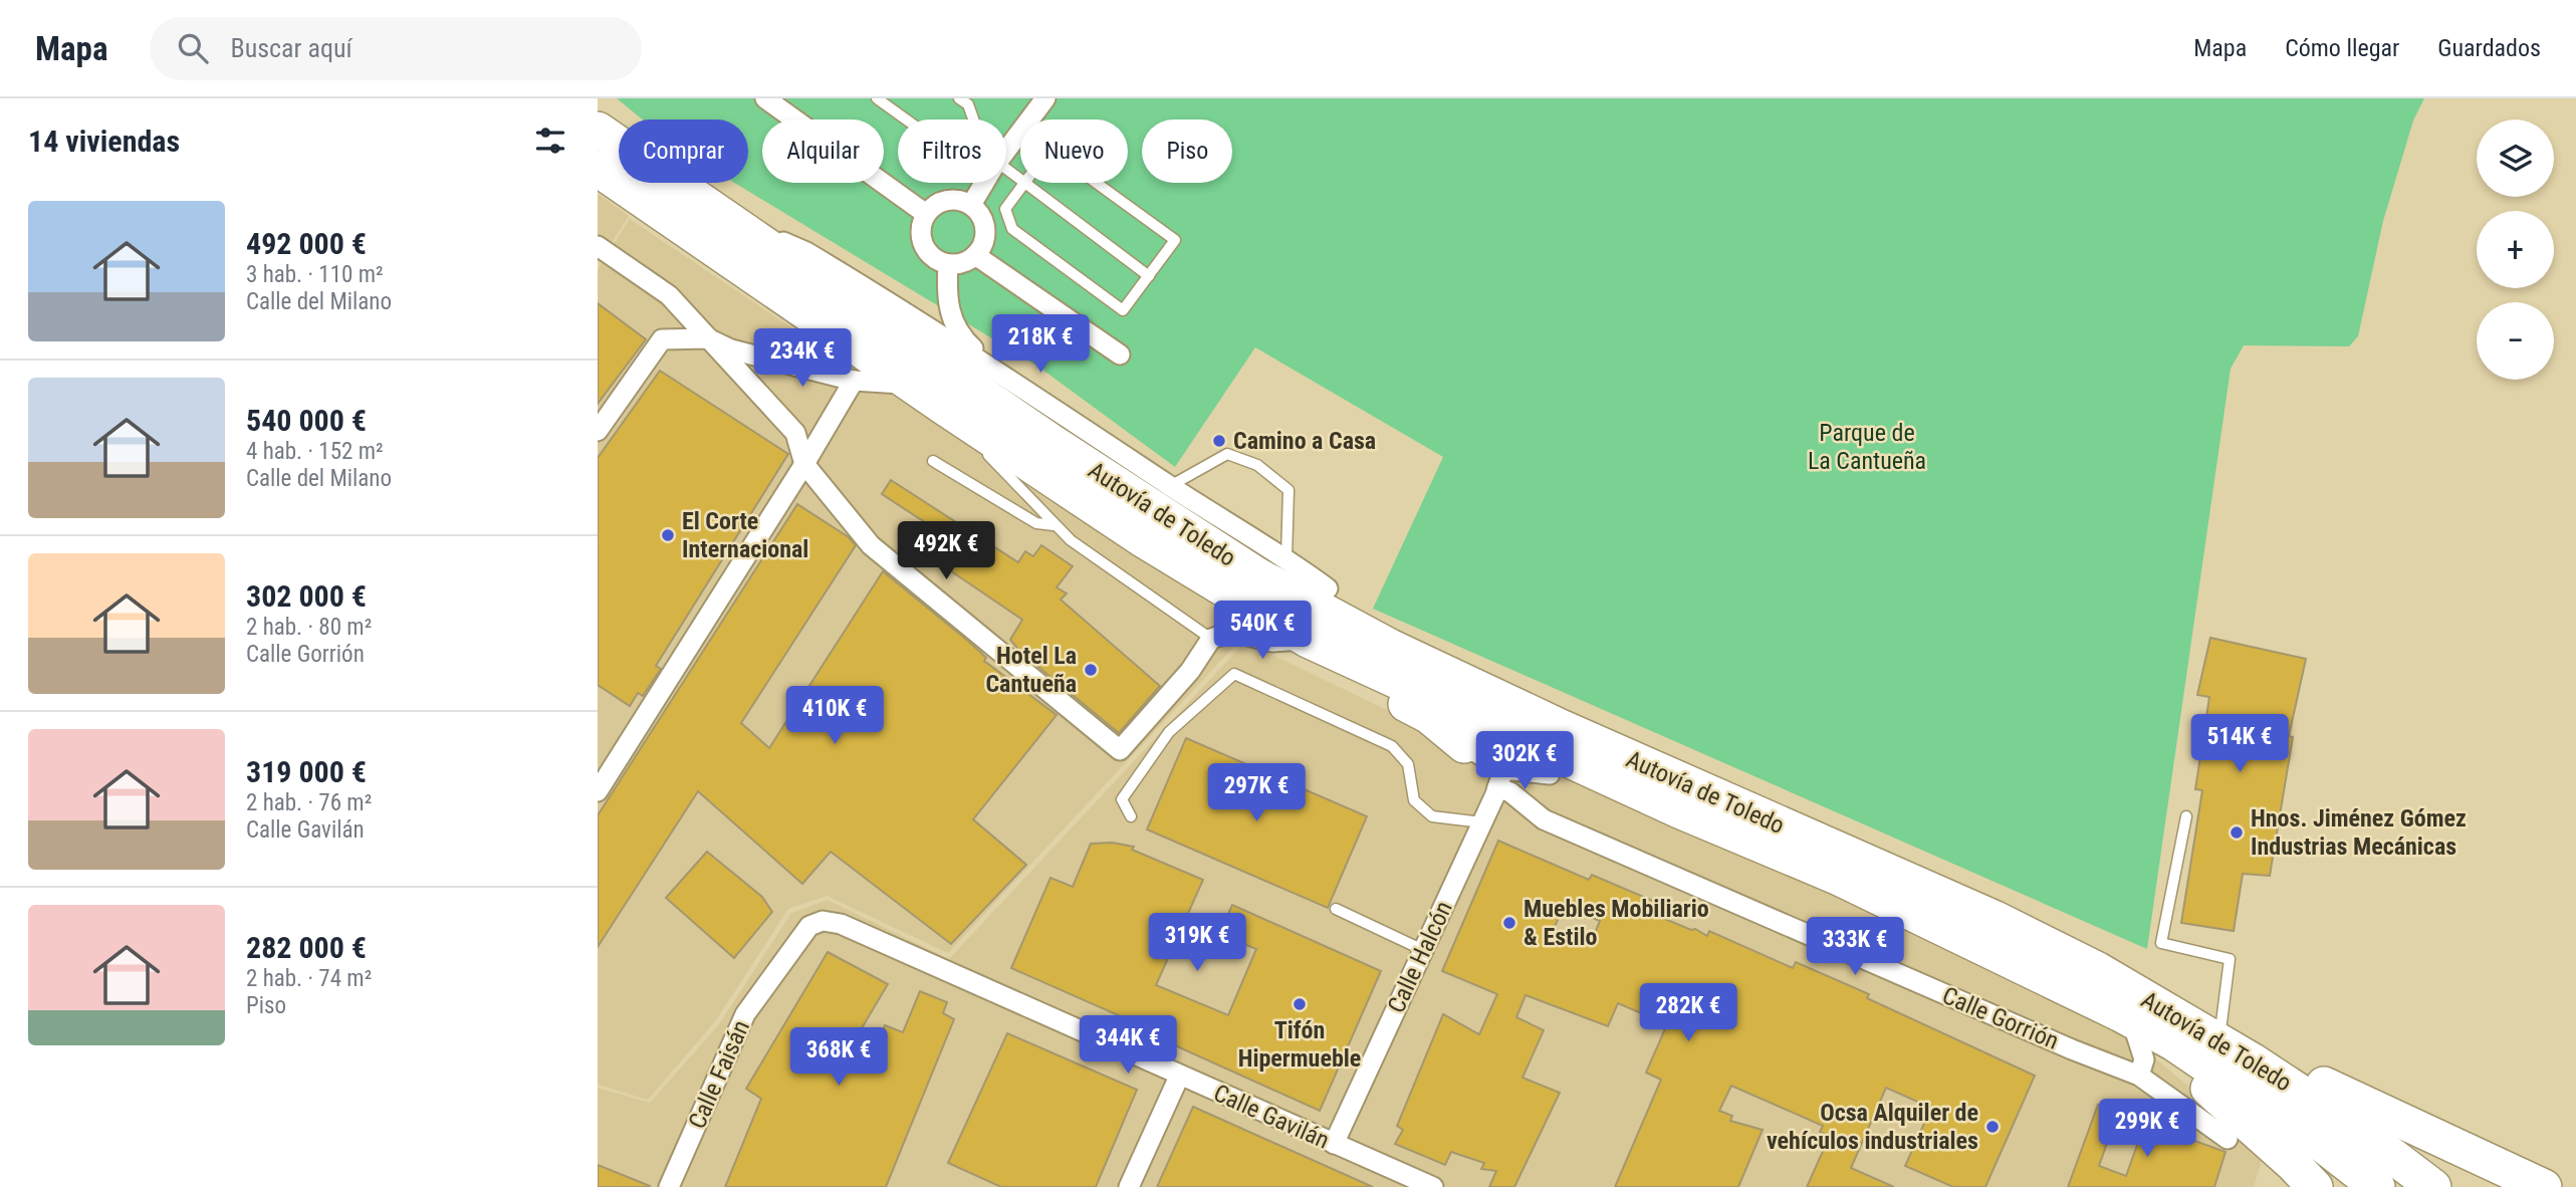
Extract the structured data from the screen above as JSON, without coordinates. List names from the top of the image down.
{
  "streets": {
    "highway": ["Autovía de Toledo"],
    "street": [
      "Calle Halcón",
      "Calle Gorrión",
      "Calle Faisán",
      "Calle Gavilán"
    ]
  },
  "crossings": [
    ["Calle Halcón", "Calle Gorrión"],
    ["Calle Halcón", "Calle Gavilán"],
    ["Calle Faisán", "Calle Gavilán"]
  ],
  "parks": ["Parque de La Cantueña"],
  "places": [
    "Camino a Casa",
    "El Corte Internacional",
    "Hotel La Cantueña",
    "Hnos. Jiménez Gómez Industrias Mecánicas",
    "Muebles Mobiliario & Estilo",
    "Tifón Hipermueble",
    "Ocsa Alquiler de vehículos industriales"
  ],
  "page": {
    "header": "Mapa",
    "search": "Buscar aquí",
    "nav": ["Mapa", "Cómo llegar", "Guardados"],
    "heading": "14 viviendas",
    "map_buttons": ["+", "−"],
    "chip": [
      "Comprar",
      "Alquilar",
      "Filtros",
      "Nuevo",
      "Piso"
    ],
    "list": [
      {
        "name": "492 000 €",
        "note": "3 hab. · 110 m² · Calle del Milano"
      },
      {
        "name": "540 000 €",
        "note": "4 hab. · 152 m² · Calle del Milano"
      },
      {
        "name": "302 000 €",
        "note": "2 hab. · 80 m² · Calle Gorrión"
      },
      {
        "name": "319 000 €",
        "note": "2 hab. · 76 m² · Calle Gavilán"
      },
      {
        "name": "282 000 €",
        "note": "2 hab. · 74 m² · Piso"
      }
    ],
    "price": [
      "218K €",
      "234K €",
      "492K €",
      "540K €",
      "410K €",
      "514K €",
      "302K €",
      "297K €",
      "319K €",
      "333K €",
      "282K €",
      "344K €",
      "368K €",
      "299K €"
    ]
  }
}
